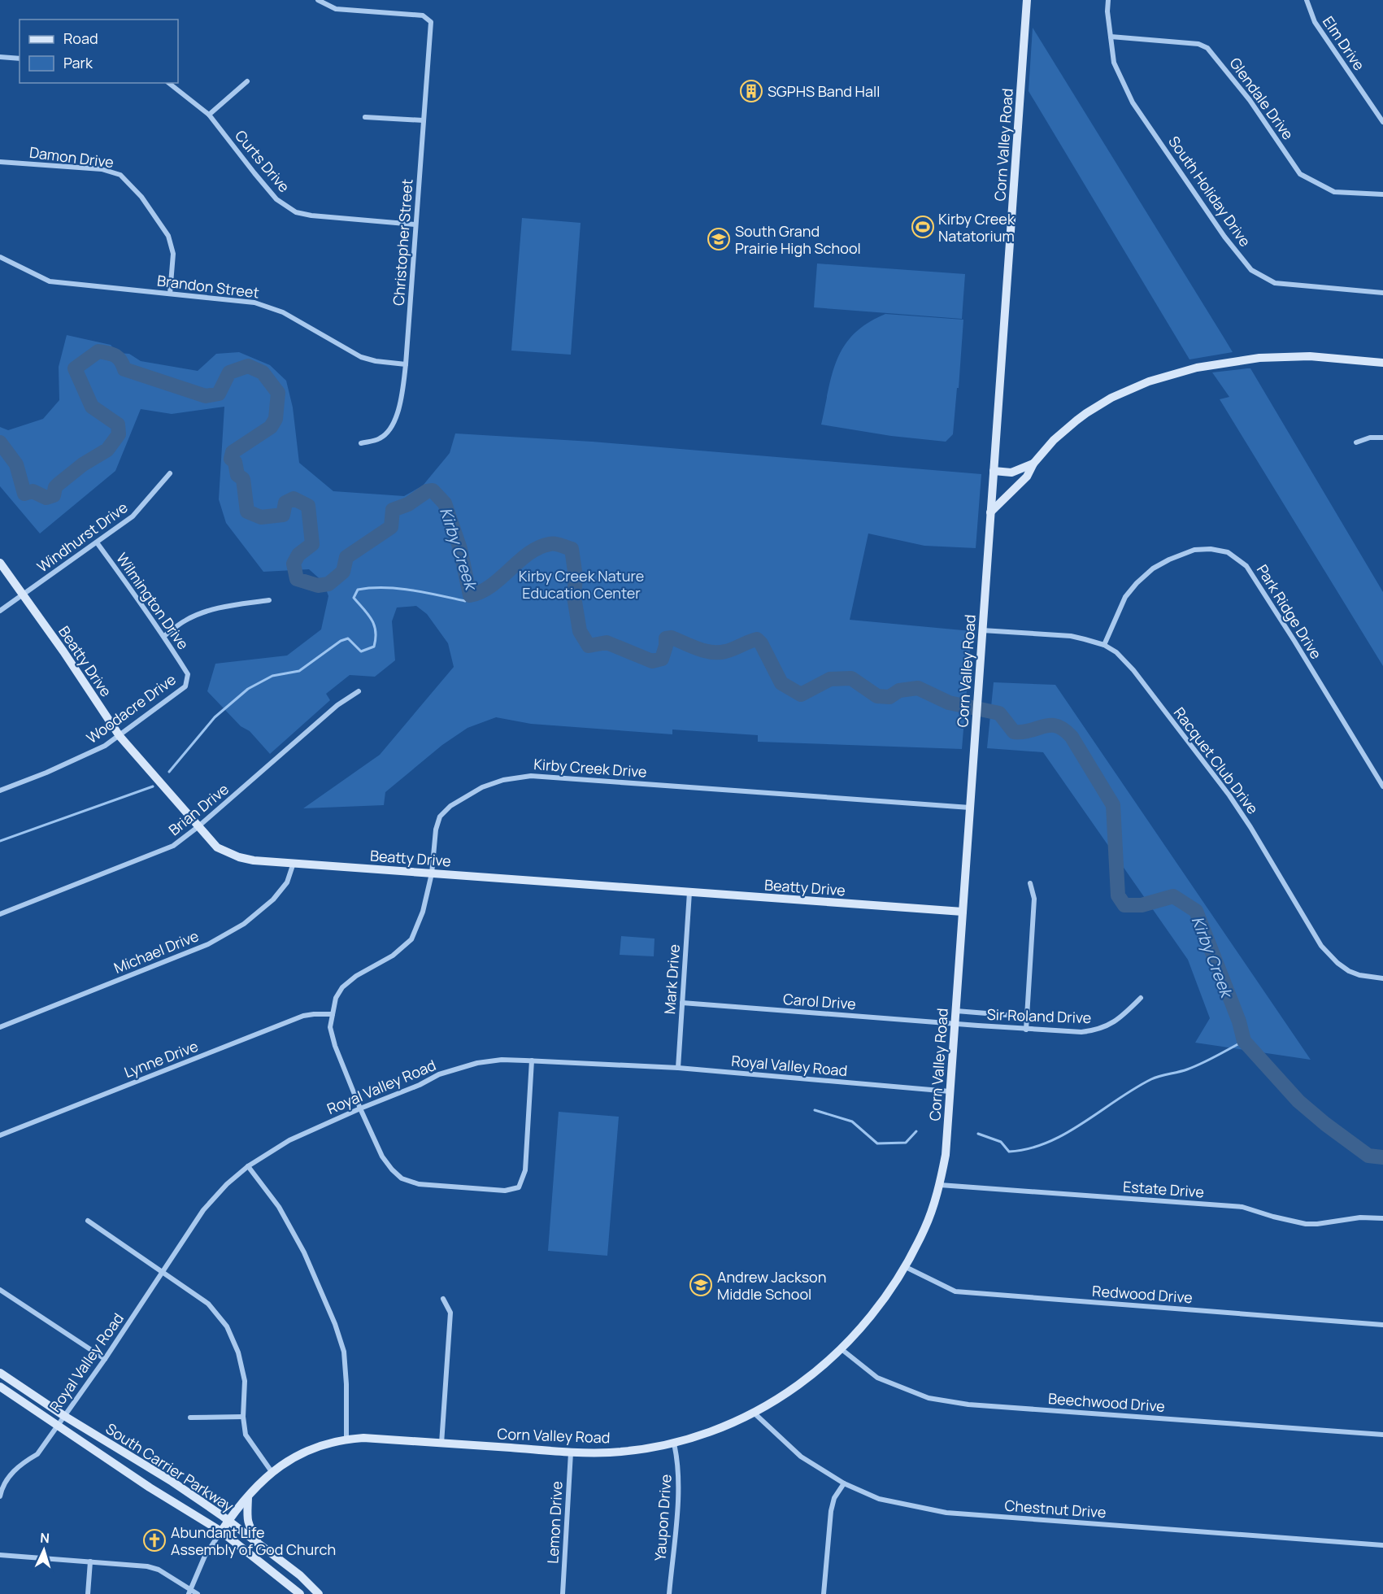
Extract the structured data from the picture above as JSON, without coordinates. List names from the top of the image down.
{
  "streets": {
    "main road": ["Corn Valley Road", "Beatty Drive", "South Carrier Parkway"],
    "street": [
      "Elm Drive",
      "Glendale Drive",
      "Damon Drive",
      "Curts Drive",
      "South Holiday Drive",
      "Christopher Street",
      "Brandon Street",
      "Windhurst Drive",
      "Wilmington Drive",
      "Park Ridge Drive",
      "Woodacre Drive",
      "Racquet Club Drive",
      "Kirby Creek Drive",
      "Brian Drive",
      "Michael Drive",
      "Mark Drive",
      "Carol Drive",
      "Sir Roland Drive",
      "Lynne Drive",
      "Royal Valley Road",
      "Estate Drive",
      "Redwood Drive",
      "Beechwood Drive",
      "Chestnut Drive",
      "Yaupon Drive",
      "Lemon Drive"
    ]
  },
  "crossings": [
    ["Glendale Drive", "South Holiday Drive"],
    ["Corn Valley Road", "Beatty Drive"],
    ["Corn Valley Road", "Racquet Club Drive"],
    ["Corn Valley Road", "Kirby Creek Drive"],
    ["Corn Valley Road", "Carol Drive"],
    ["Corn Valley Road", "Sir Roland Drive"],
    ["Corn Valley Road", "Royal Valley Road"],
    ["Corn Valley Road", "Estate Drive"],
    ["Corn Valley Road", "Redwood Drive"],
    ["Corn Valley Road", "Beechwood Drive"],
    ["Corn Valley Road", "South Carrier Parkway"],
    ["Corn Valley Road", "Chestnut Drive"],
    ["Corn Valley Road", "Yaupon Drive"],
    ["Corn Valley Road", "Lemon Drive"],
    ["Damon Drive", "Brandon Street"],
    ["Curts Drive", "Christopher Street"],
    ["Christopher Street", "Brandon Street"],
    ["Windhurst Drive", "Wilmington Drive"],
    ["Windhurst Drive", "Beatty Drive"],
    ["Wilmington Drive", "Woodacre Drive"],
    ["Park Ridge Drive", "Racquet Club Drive"],
    ["Beatty Drive", "Woodacre Drive"],
    ["Beatty Drive", "Kirby Creek Drive"],
    ["Beatty Drive", "Brian Drive"],
    ["Beatty Drive", "Michael Drive"],
    ["Beatty Drive", "Mark Drive"],
    ["Kirby Creek Drive", "Lynne Drive"],
    ["Kirby Creek Drive", "Royal Valley Road"],
    ["Mark Drive", "Carol Drive"],
    ["Mark Drive", "Royal Valley Road"],
    ["Carol Drive", "Sir Roland Drive"],
    ["Royal Valley Road", "South Carrier Parkway"]
  ],
  "water": ["Kirby Creek"],
  "parks": ["Kirby Creek Nature Education Center"],
  "places": {
    "building": ["SGPHS Band Hall"],
    "sports": ["Kirby Creek Natatorium"],
    "school or university": ["South Grand Prairie High School", "Andrew Jackson Middle School"],
    "church": ["Abundant Life Assembly of God Church"]
  },
  "legend": ["Road", "Park"],
  "north": "top"
}
